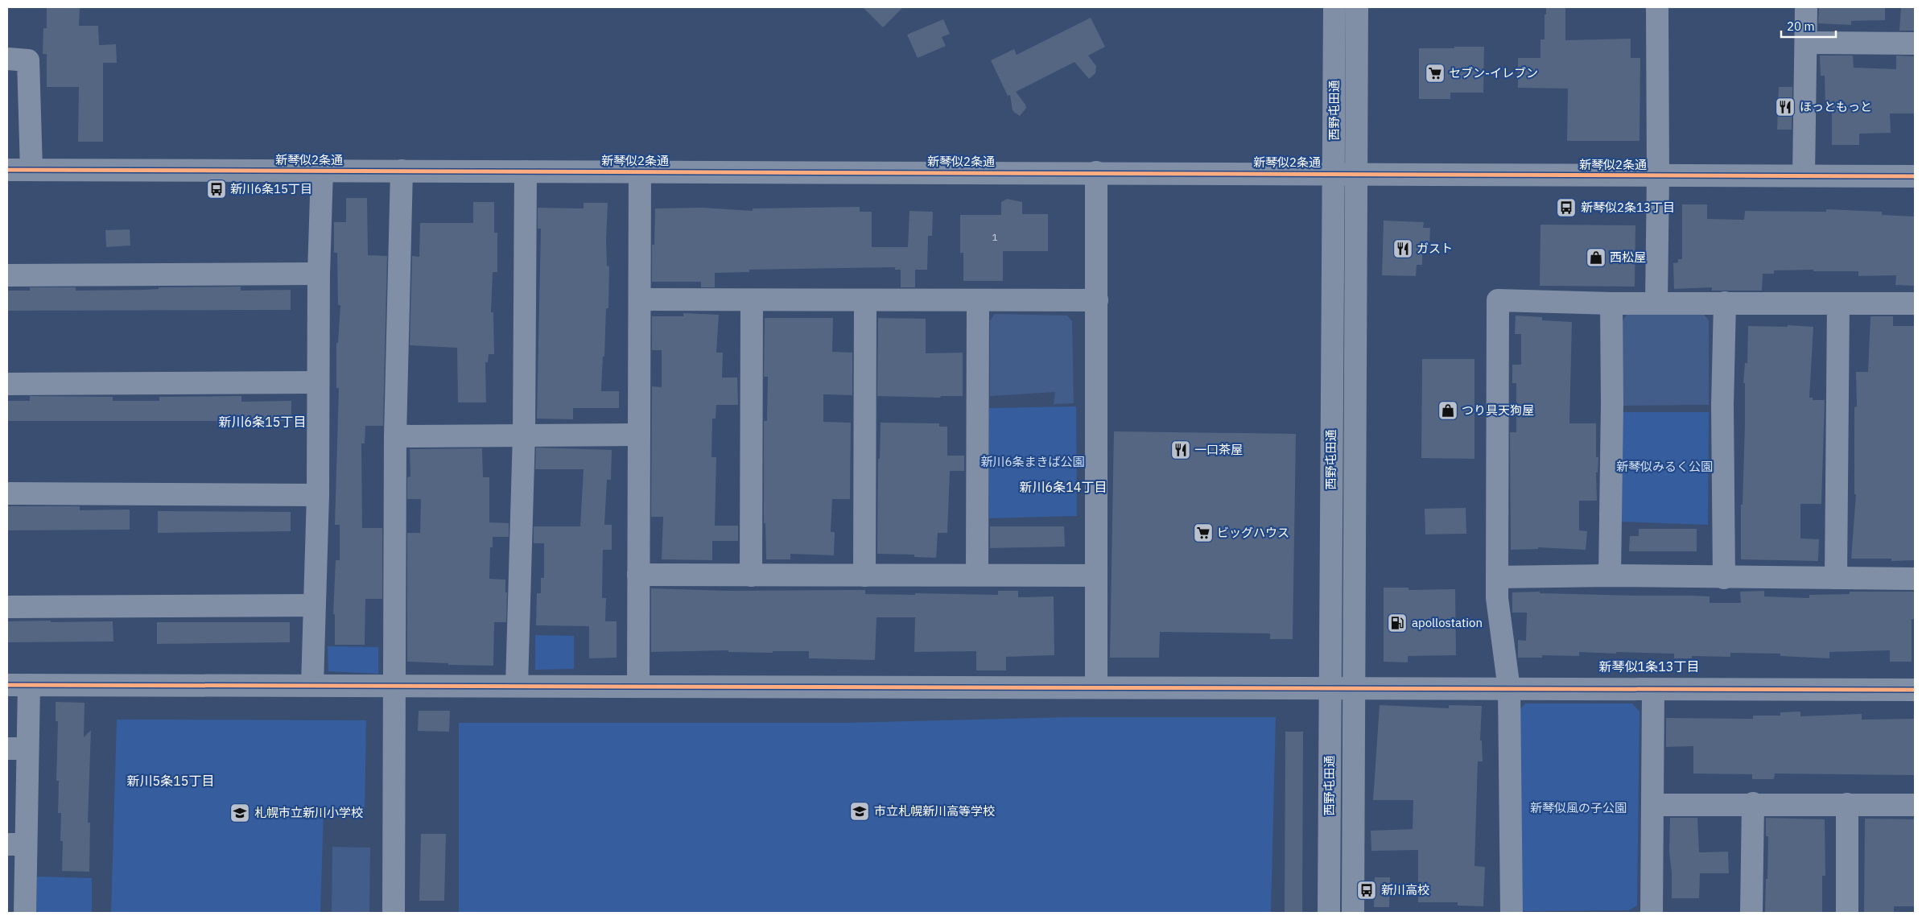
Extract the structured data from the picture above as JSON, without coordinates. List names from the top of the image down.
{
  "streets": {
    "street": ["西野屯田通", "新琴似2条通"]
  },
  "crossings": [
    ["西野屯田通", "新琴似2条通"]
  ],
  "districts": [
    "新川6条15丁目",
    "新川6条14丁目",
    "新琴似1条13丁目",
    "新川5条15丁目"
  ],
  "parks": ["新川6条まきば公園", "新琴似みるく公園", "新琴似風の子公園"],
  "places": {
    "supermarket": ["セブン-イレブン", "ビッグハウス"],
    "restaurant": ["ほっともっと", "ガスト", "一口茶屋"],
    "bus stop": ["新川6条15丁目", "新琴似2条13丁目", "新川高校"],
    "shop": ["西松屋", "つり具天狗屋"],
    "fuel station": ["apollostation"],
    "school or university": ["市立札幌新川高等学校", "札幌市立新川小学校"]
  },
  "house_numbers": ["1"],
  "scale_bar": "20 m"
}
